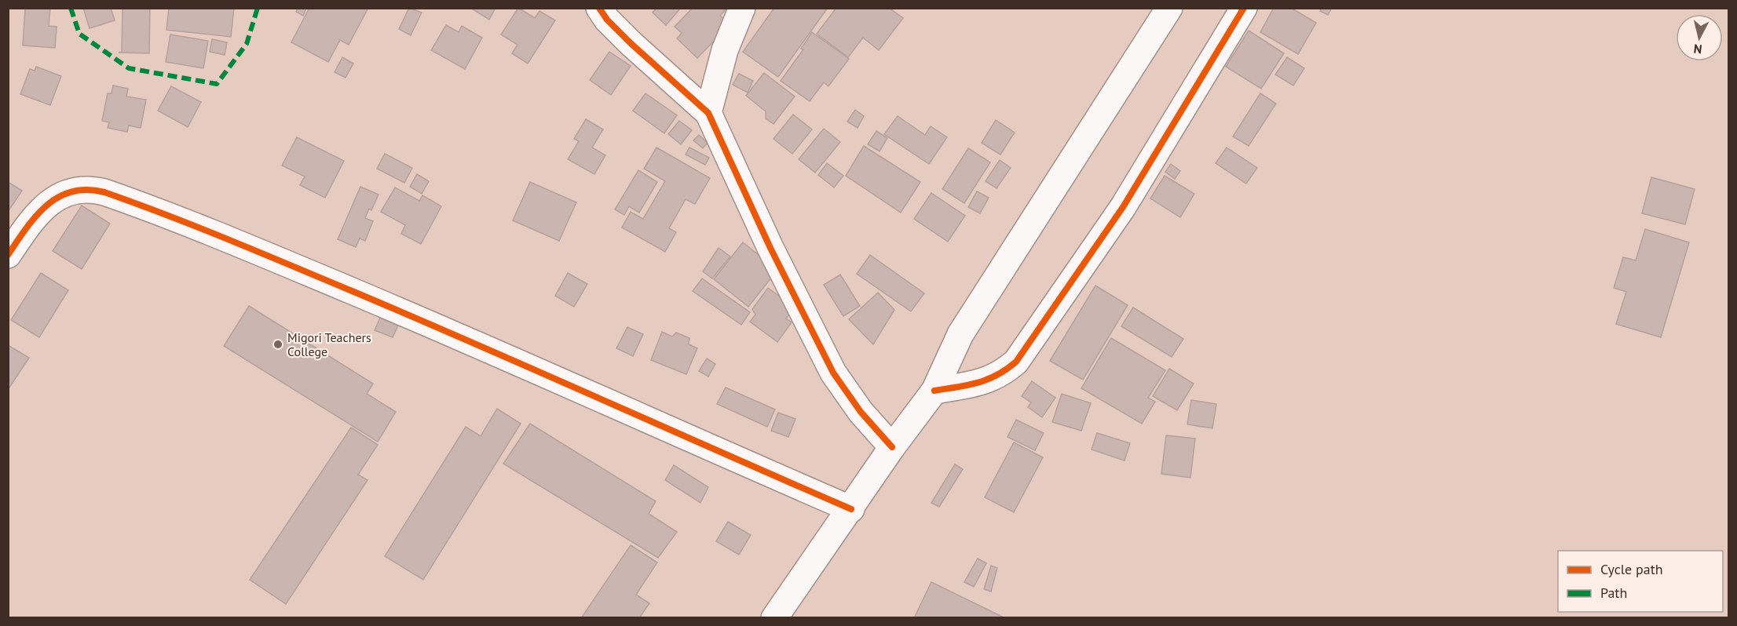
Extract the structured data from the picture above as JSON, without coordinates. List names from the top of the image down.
{
  "places": ["Migori Teachers College"],
  "legend": ["Cycle path", "Path"],
  "north": "bottom"
}
